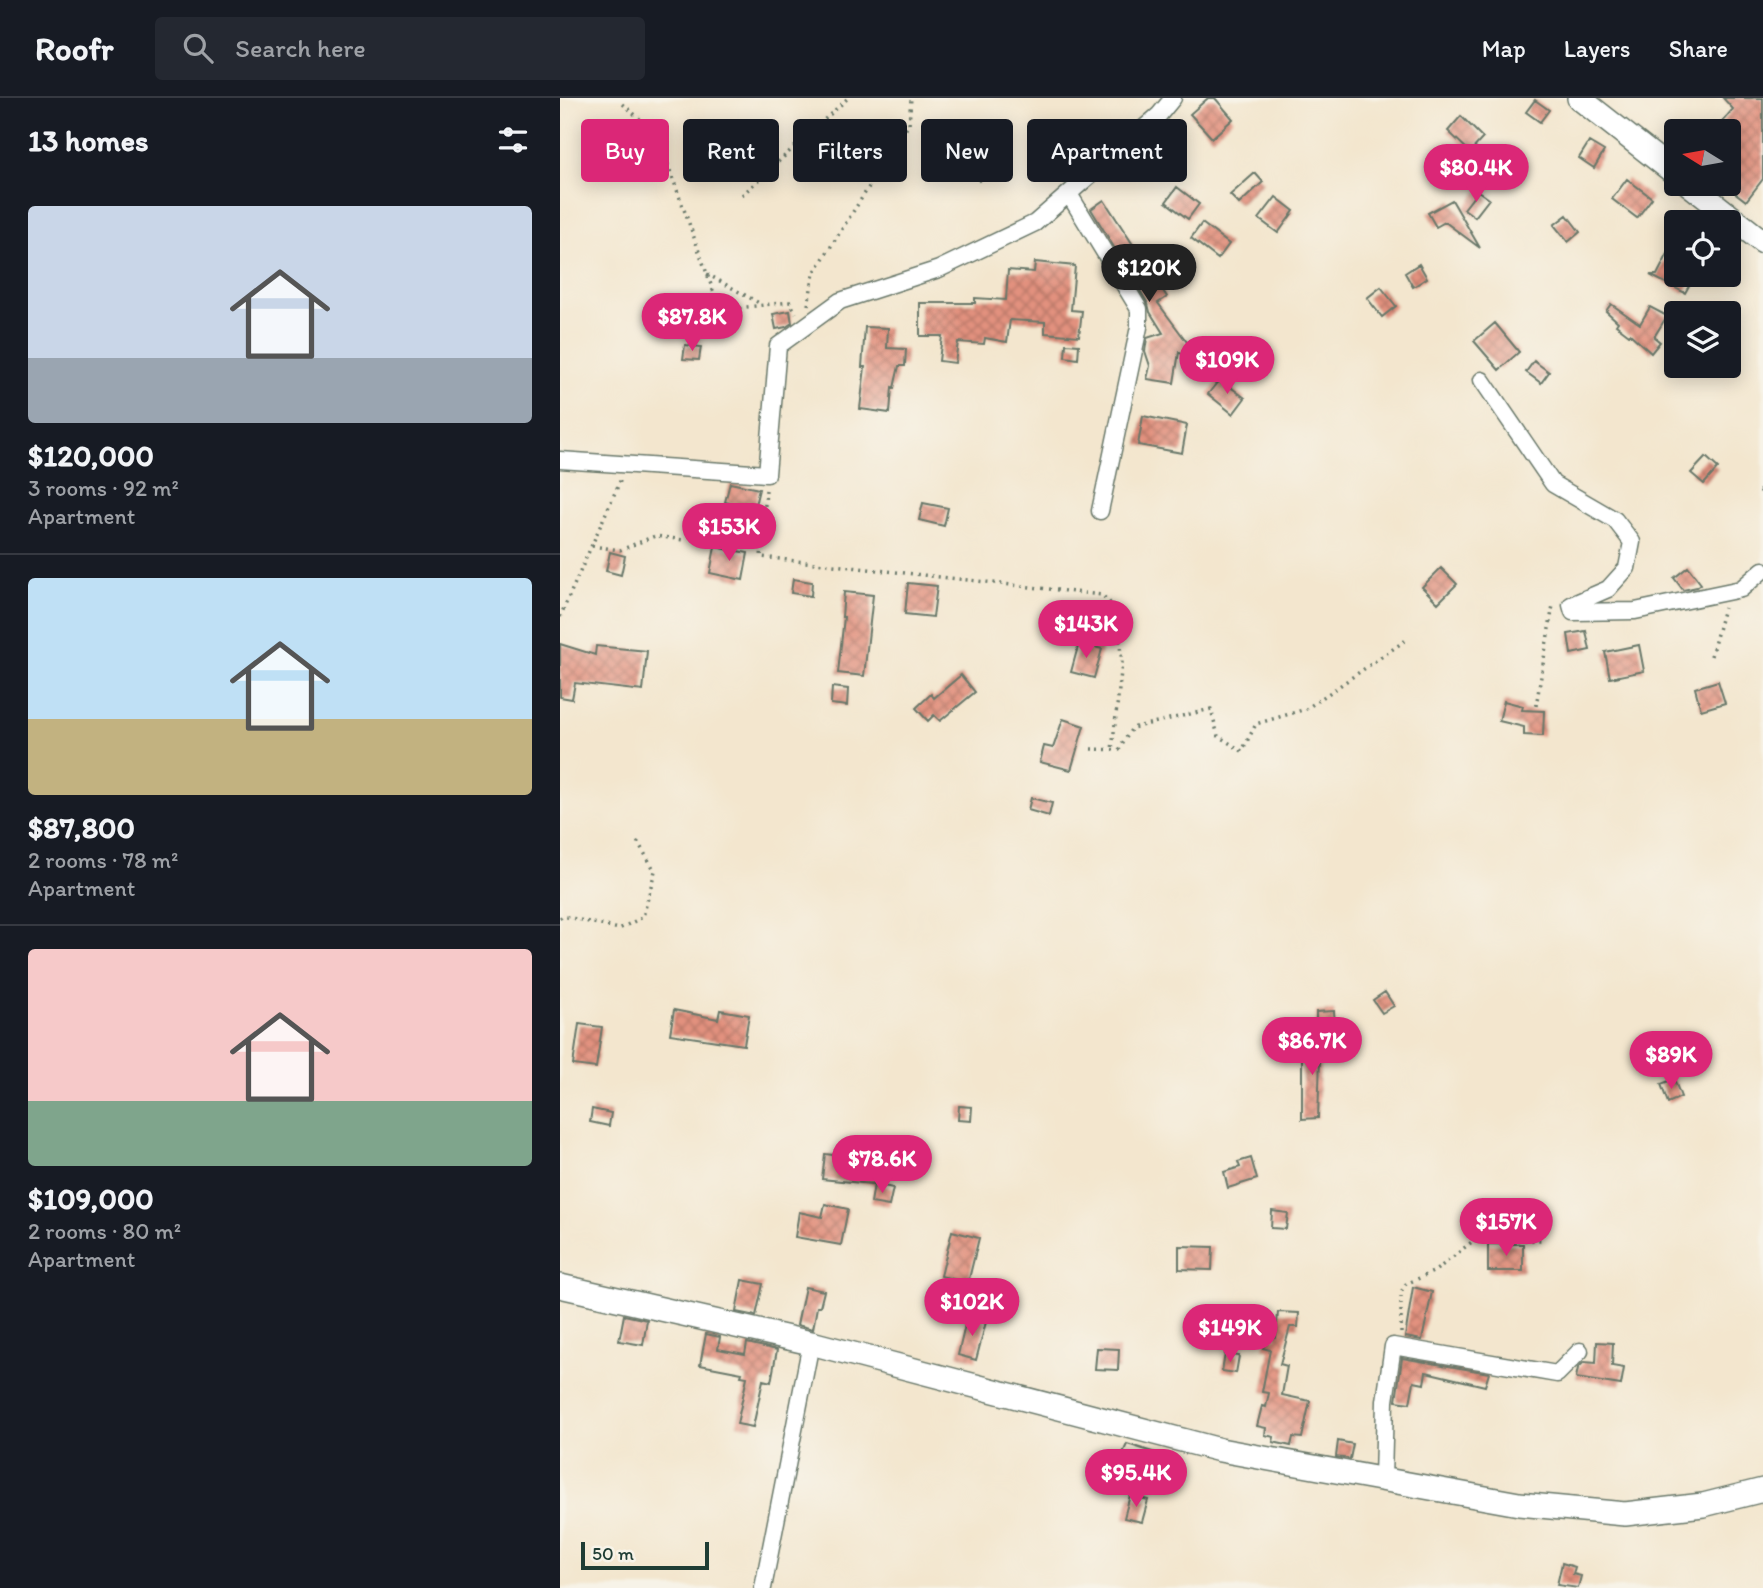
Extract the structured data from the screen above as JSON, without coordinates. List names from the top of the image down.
{
  "scale_bar": "50 m",
  "north": "left",
  "page": {
    "header": "Roofr",
    "search": "Search here",
    "nav": ["Map", "Layers", "Share"],
    "heading": "13 homes",
    "chip": [
      "Buy",
      "Rent",
      "Filters",
      "New",
      "Apartment"
    ],
    "price": [
      "$80.4K",
      "$120K",
      "$87.8K",
      "$109K",
      "$153K",
      "$143K",
      "$86.7K",
      "$89K",
      "$78.6K",
      "$157K",
      "$102K",
      "$149K",
      "$95.4K"
    ],
    "list": [
      {
        "name": "$120,000",
        "note": "3 rooms · 92 m² · Apartment"
      },
      {
        "name": "$87,800",
        "note": "2 rooms · 78 m² · Apartment"
      },
      {
        "name": "$109,000",
        "note": "2 rooms · 80 m² · Apartment"
      }
    ],
    "scale": "50 m"
  }
}
